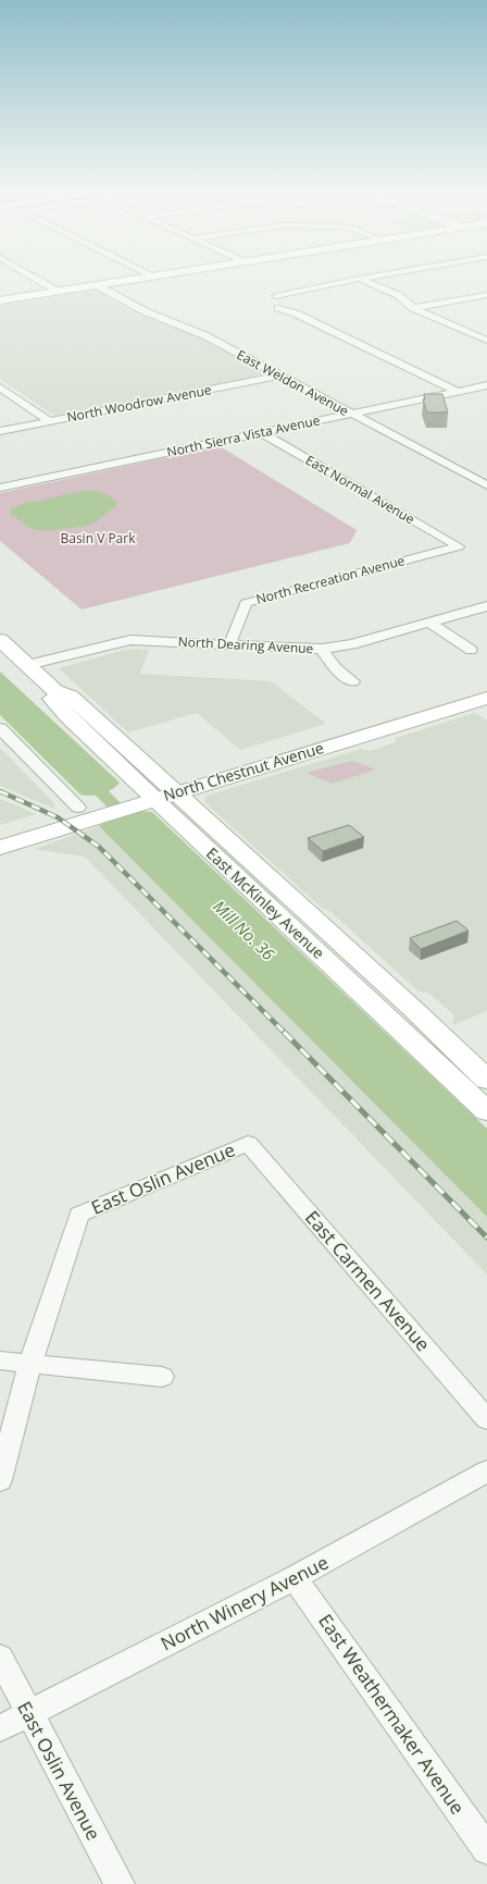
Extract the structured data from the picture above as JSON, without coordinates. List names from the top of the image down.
{
  "streets": {
    "main road": ["North Chestnut Avenue", "East McKinley Avenue"],
    "street": [
      "East Weldon Avenue",
      "North Woodrow Avenue",
      "North Sierra Vista Avenue",
      "East Normal Avenue",
      "North Recreation Avenue",
      "North Dearing Avenue",
      "East Oslin Avenue",
      "East Carmen Avenue",
      "North Winery Avenue",
      "East Weathermaker Avenue"
    ]
  },
  "crossings": [
    ["East Weldon Avenue", "North Woodrow Avenue"],
    ["East Weldon Avenue", "North Sierra Vista Avenue"],
    ["North Sierra Vista Avenue", "East Normal Avenue"],
    ["East Normal Avenue", "North Recreation Avenue"],
    ["North Recreation Avenue", "North Dearing Avenue"],
    ["North Dearing Avenue", "East McKinley Avenue"],
    ["North Chestnut Avenue", "East McKinley Avenue"],
    ["East Oslin Avenue", "East Carmen Avenue"],
    ["East Oslin Avenue", "North Winery Avenue"],
    ["North Winery Avenue", "East Weathermaker Avenue"]
  ],
  "water": ["Mill No. 36"],
  "parks": ["Basin V Park"]
}
